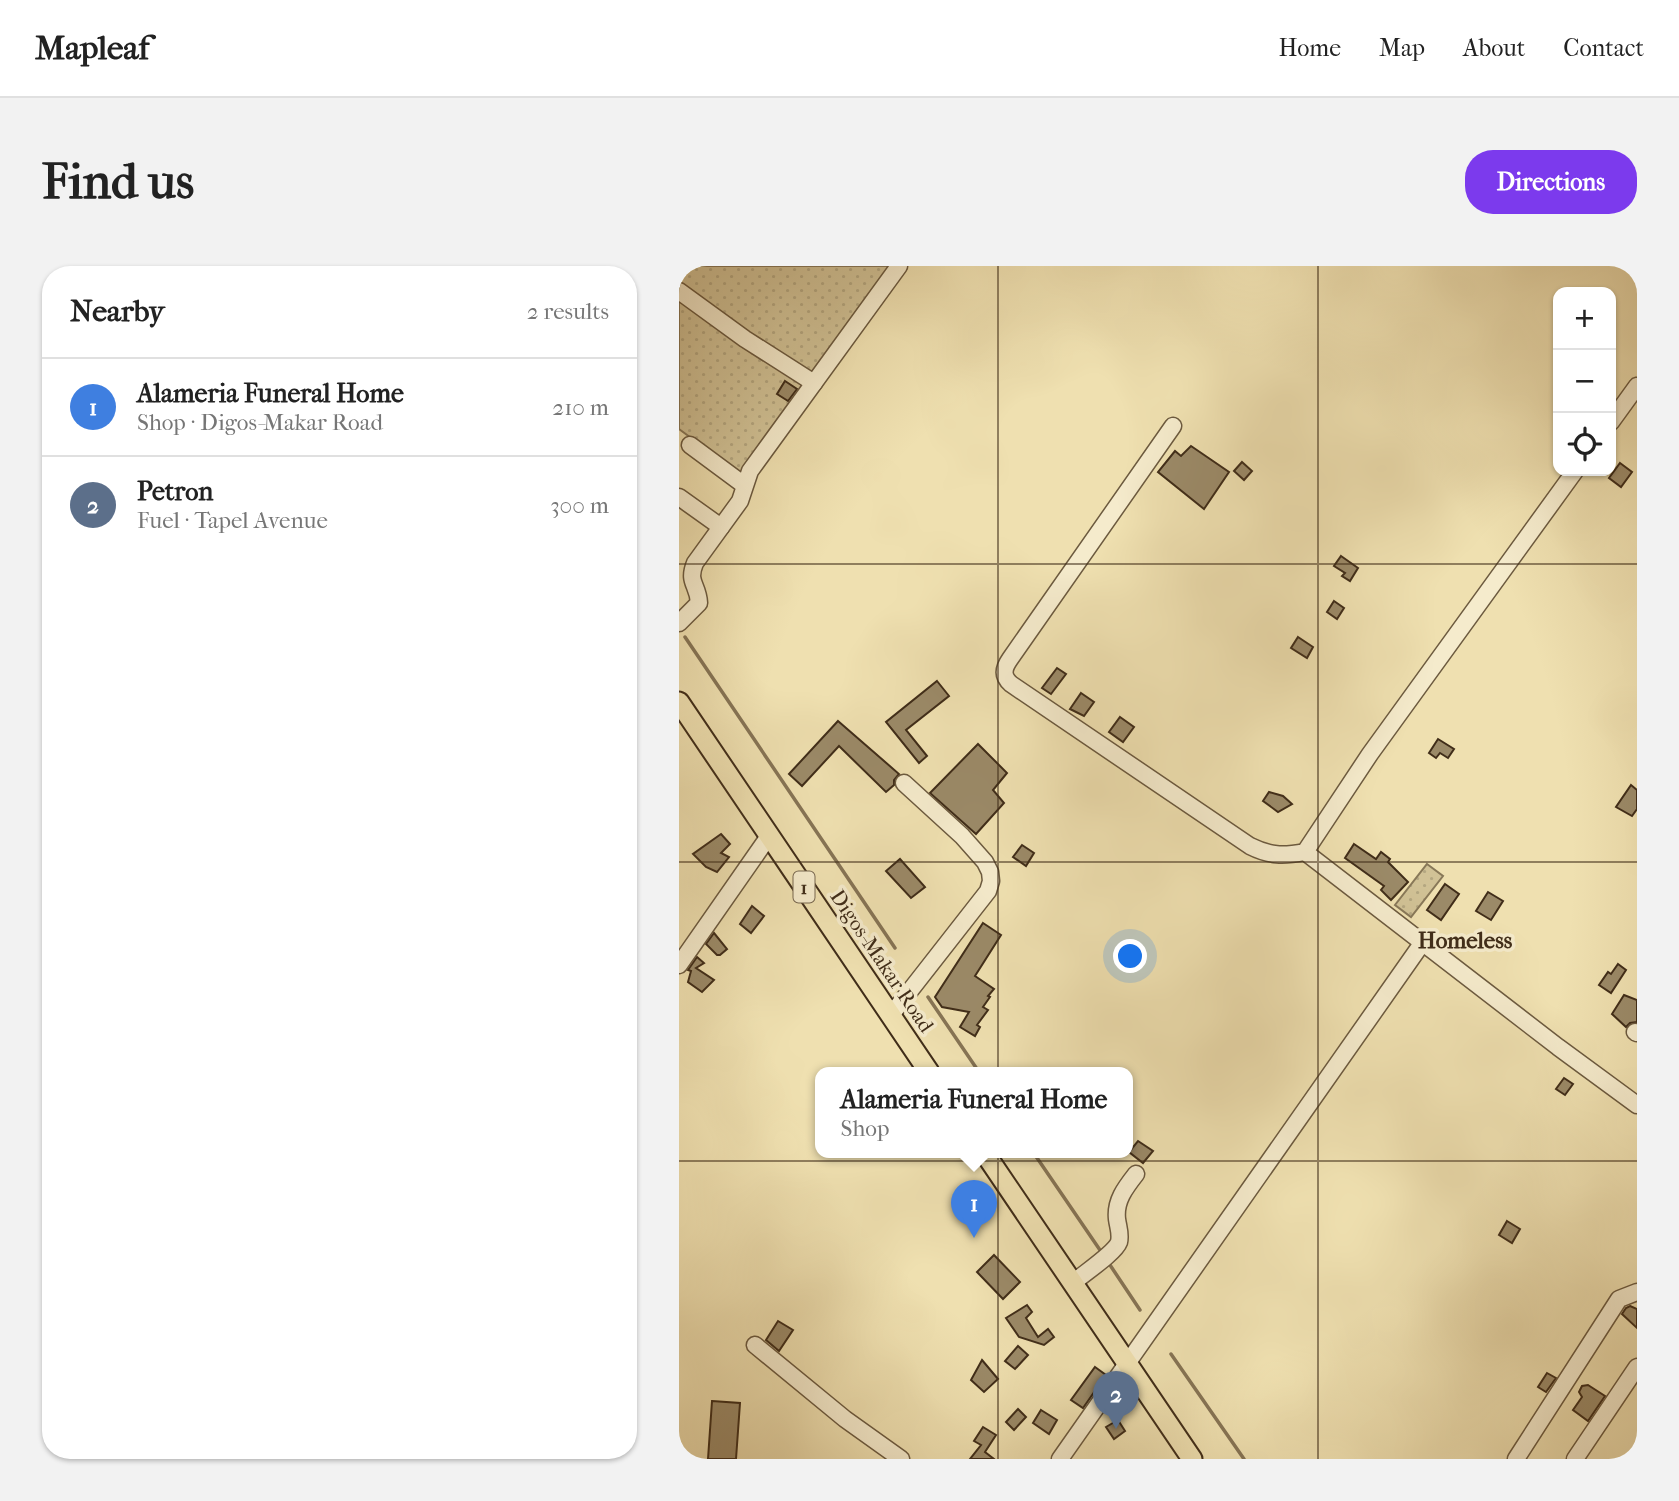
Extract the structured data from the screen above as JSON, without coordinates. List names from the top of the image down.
{
  "streets": {
    "main road": ["1", "Digos-Makar Road"]
  },
  "districts": ["Homeless"],
  "page": {
    "header": "Mapleaf",
    "nav": [
      "Home",
      "Map",
      "About",
      "Contact"
    ],
    "buttons": "Directions",
    "title": "Find us",
    "heading": ["Nearby", "2 results"],
    "map_buttons": ["+", "−"],
    "list": [
      {
        "mark": "1",
        "name": "Alameria Funeral Home",
        "note": "Shop · Digos-Makar Road",
        "value": "210 m"
      },
      {
        "mark": "2",
        "name": "Petron",
        "note": "Fuel · Tapel Avenue",
        "value": "300 m"
      }
    ],
    "popup": ["Alameria Funeral Home", "Shop"],
    "pins": ["1", "2"]
  }
}
